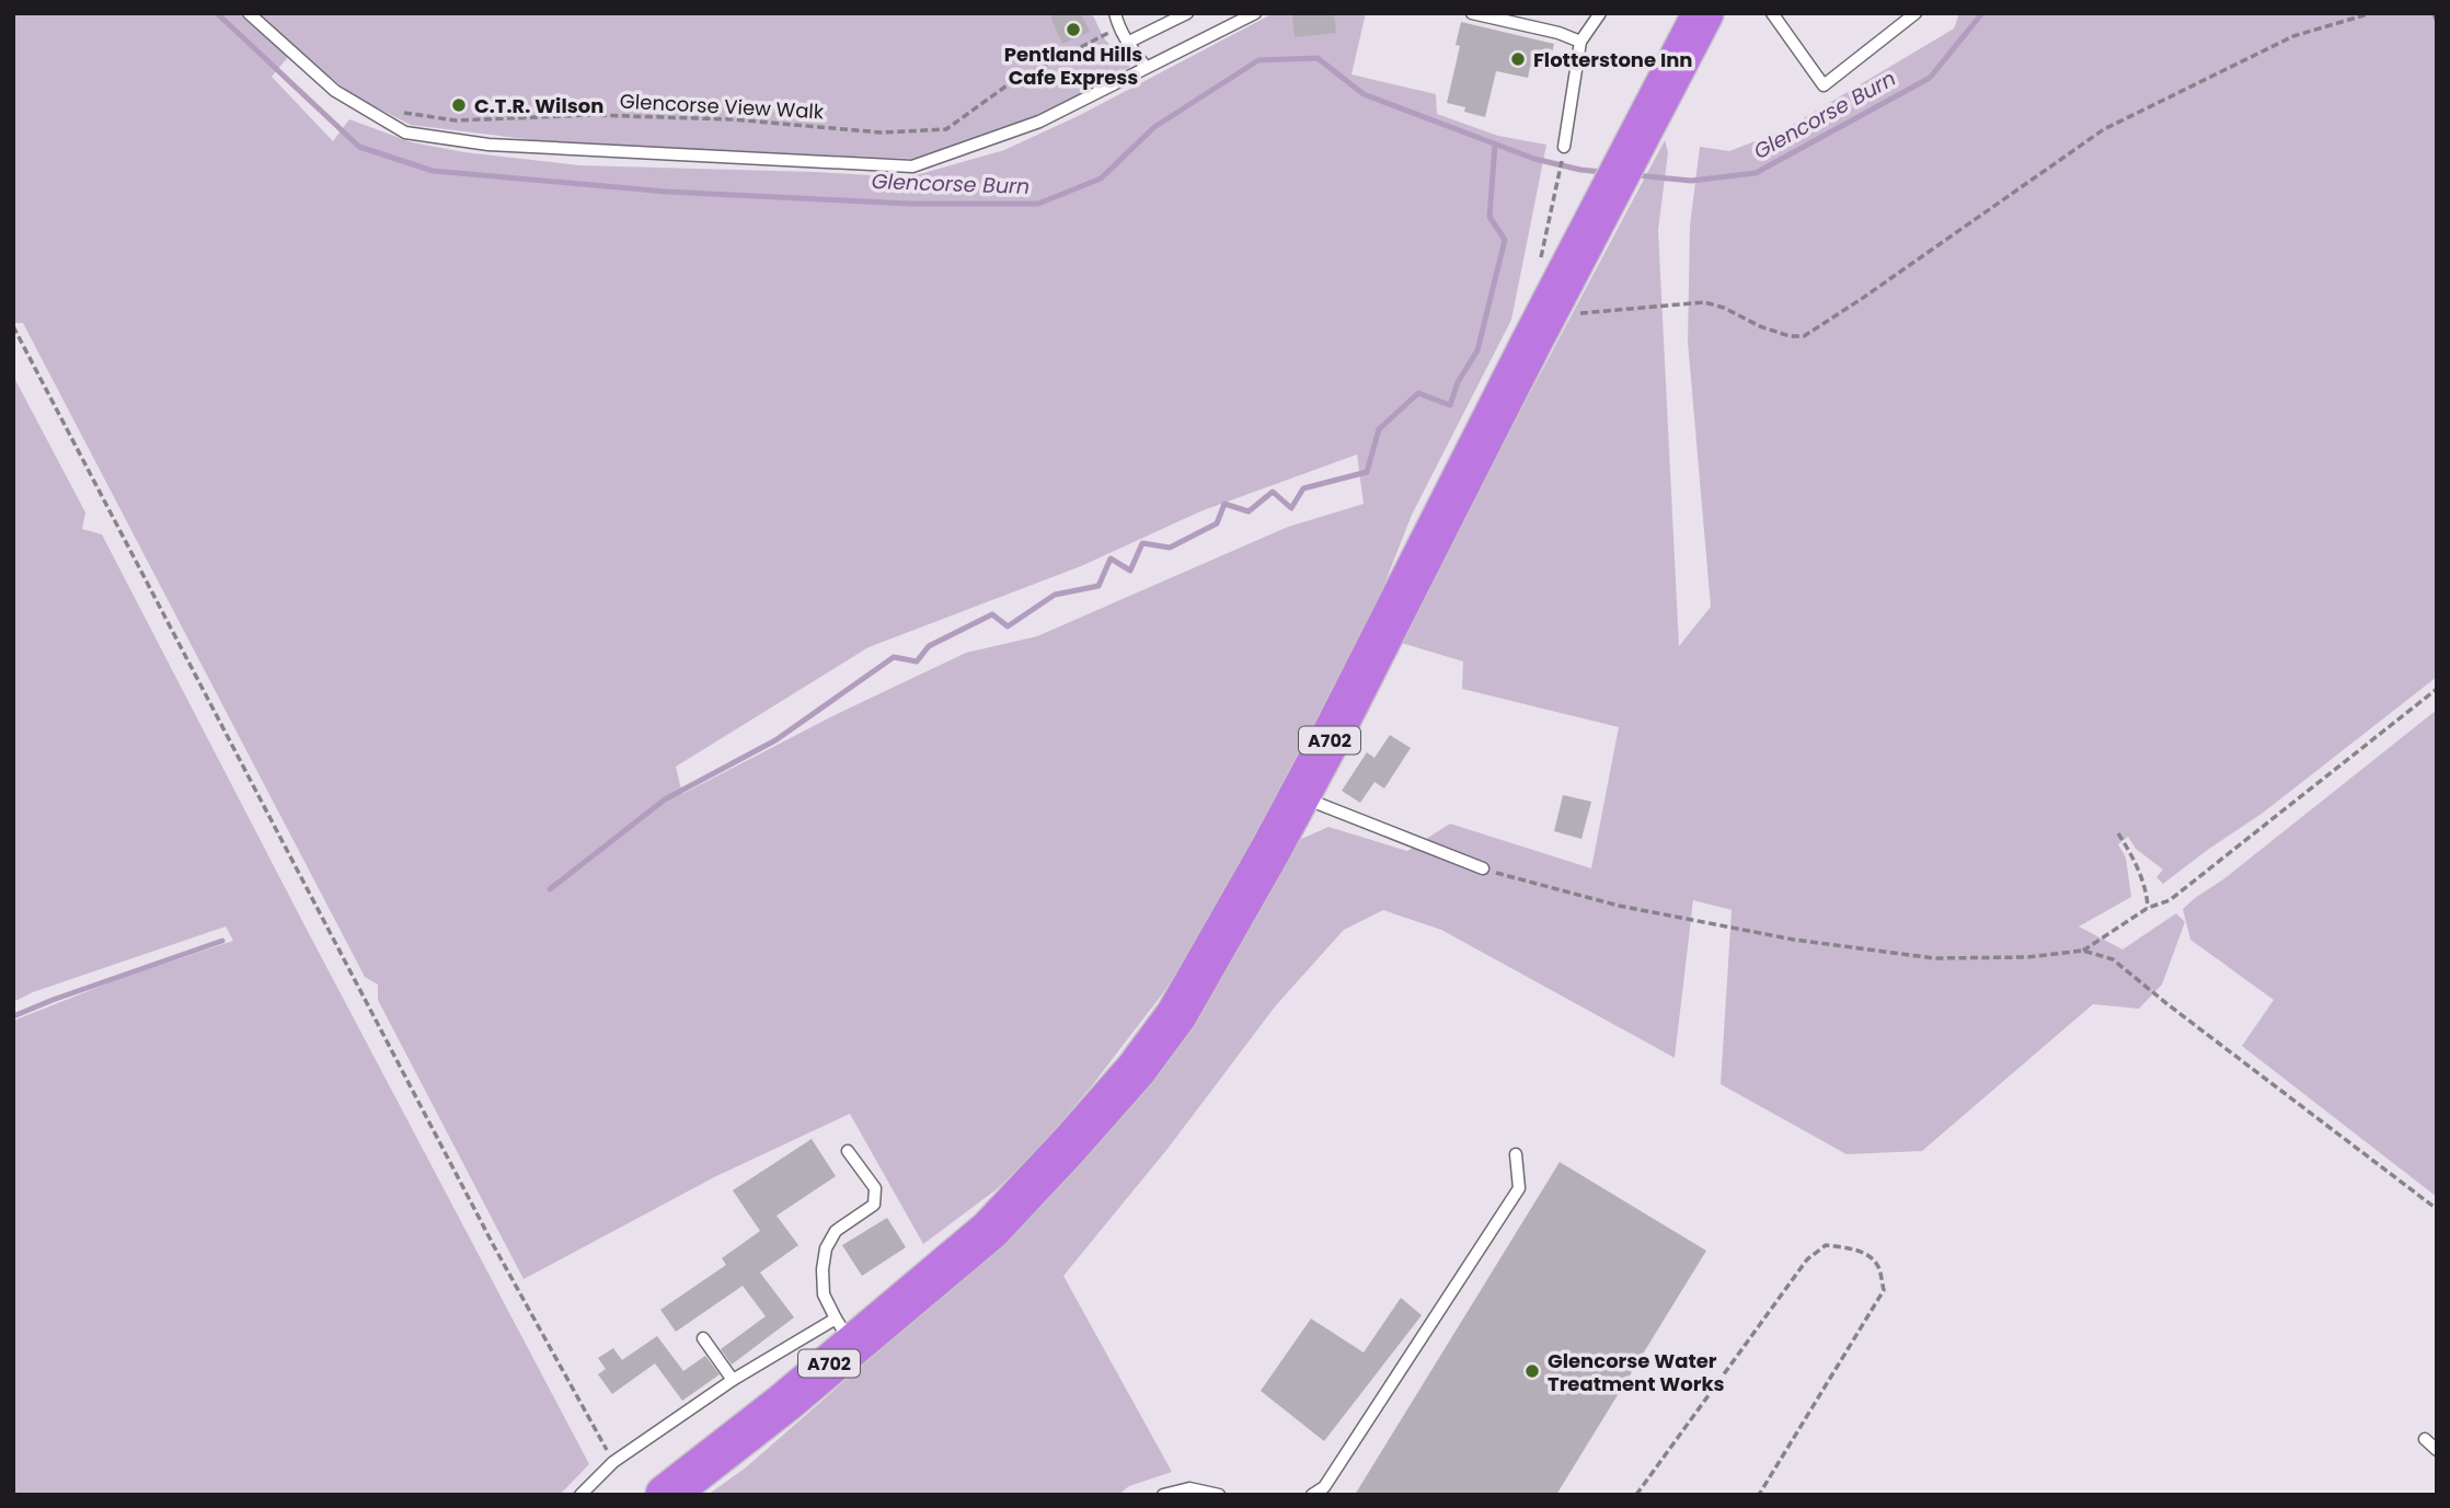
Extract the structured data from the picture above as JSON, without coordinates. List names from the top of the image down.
{
  "streets": {
    "highway": ["A702"],
    "path": ["Glencorse View Walk"]
  },
  "water": ["Glencorse Burn"],
  "places": [
    "Pentland Hills Cafe Express",
    "Flotterstone Inn",
    "C.T.R. Wilson",
    "Glencorse Water Treatment Works"
  ]
}
